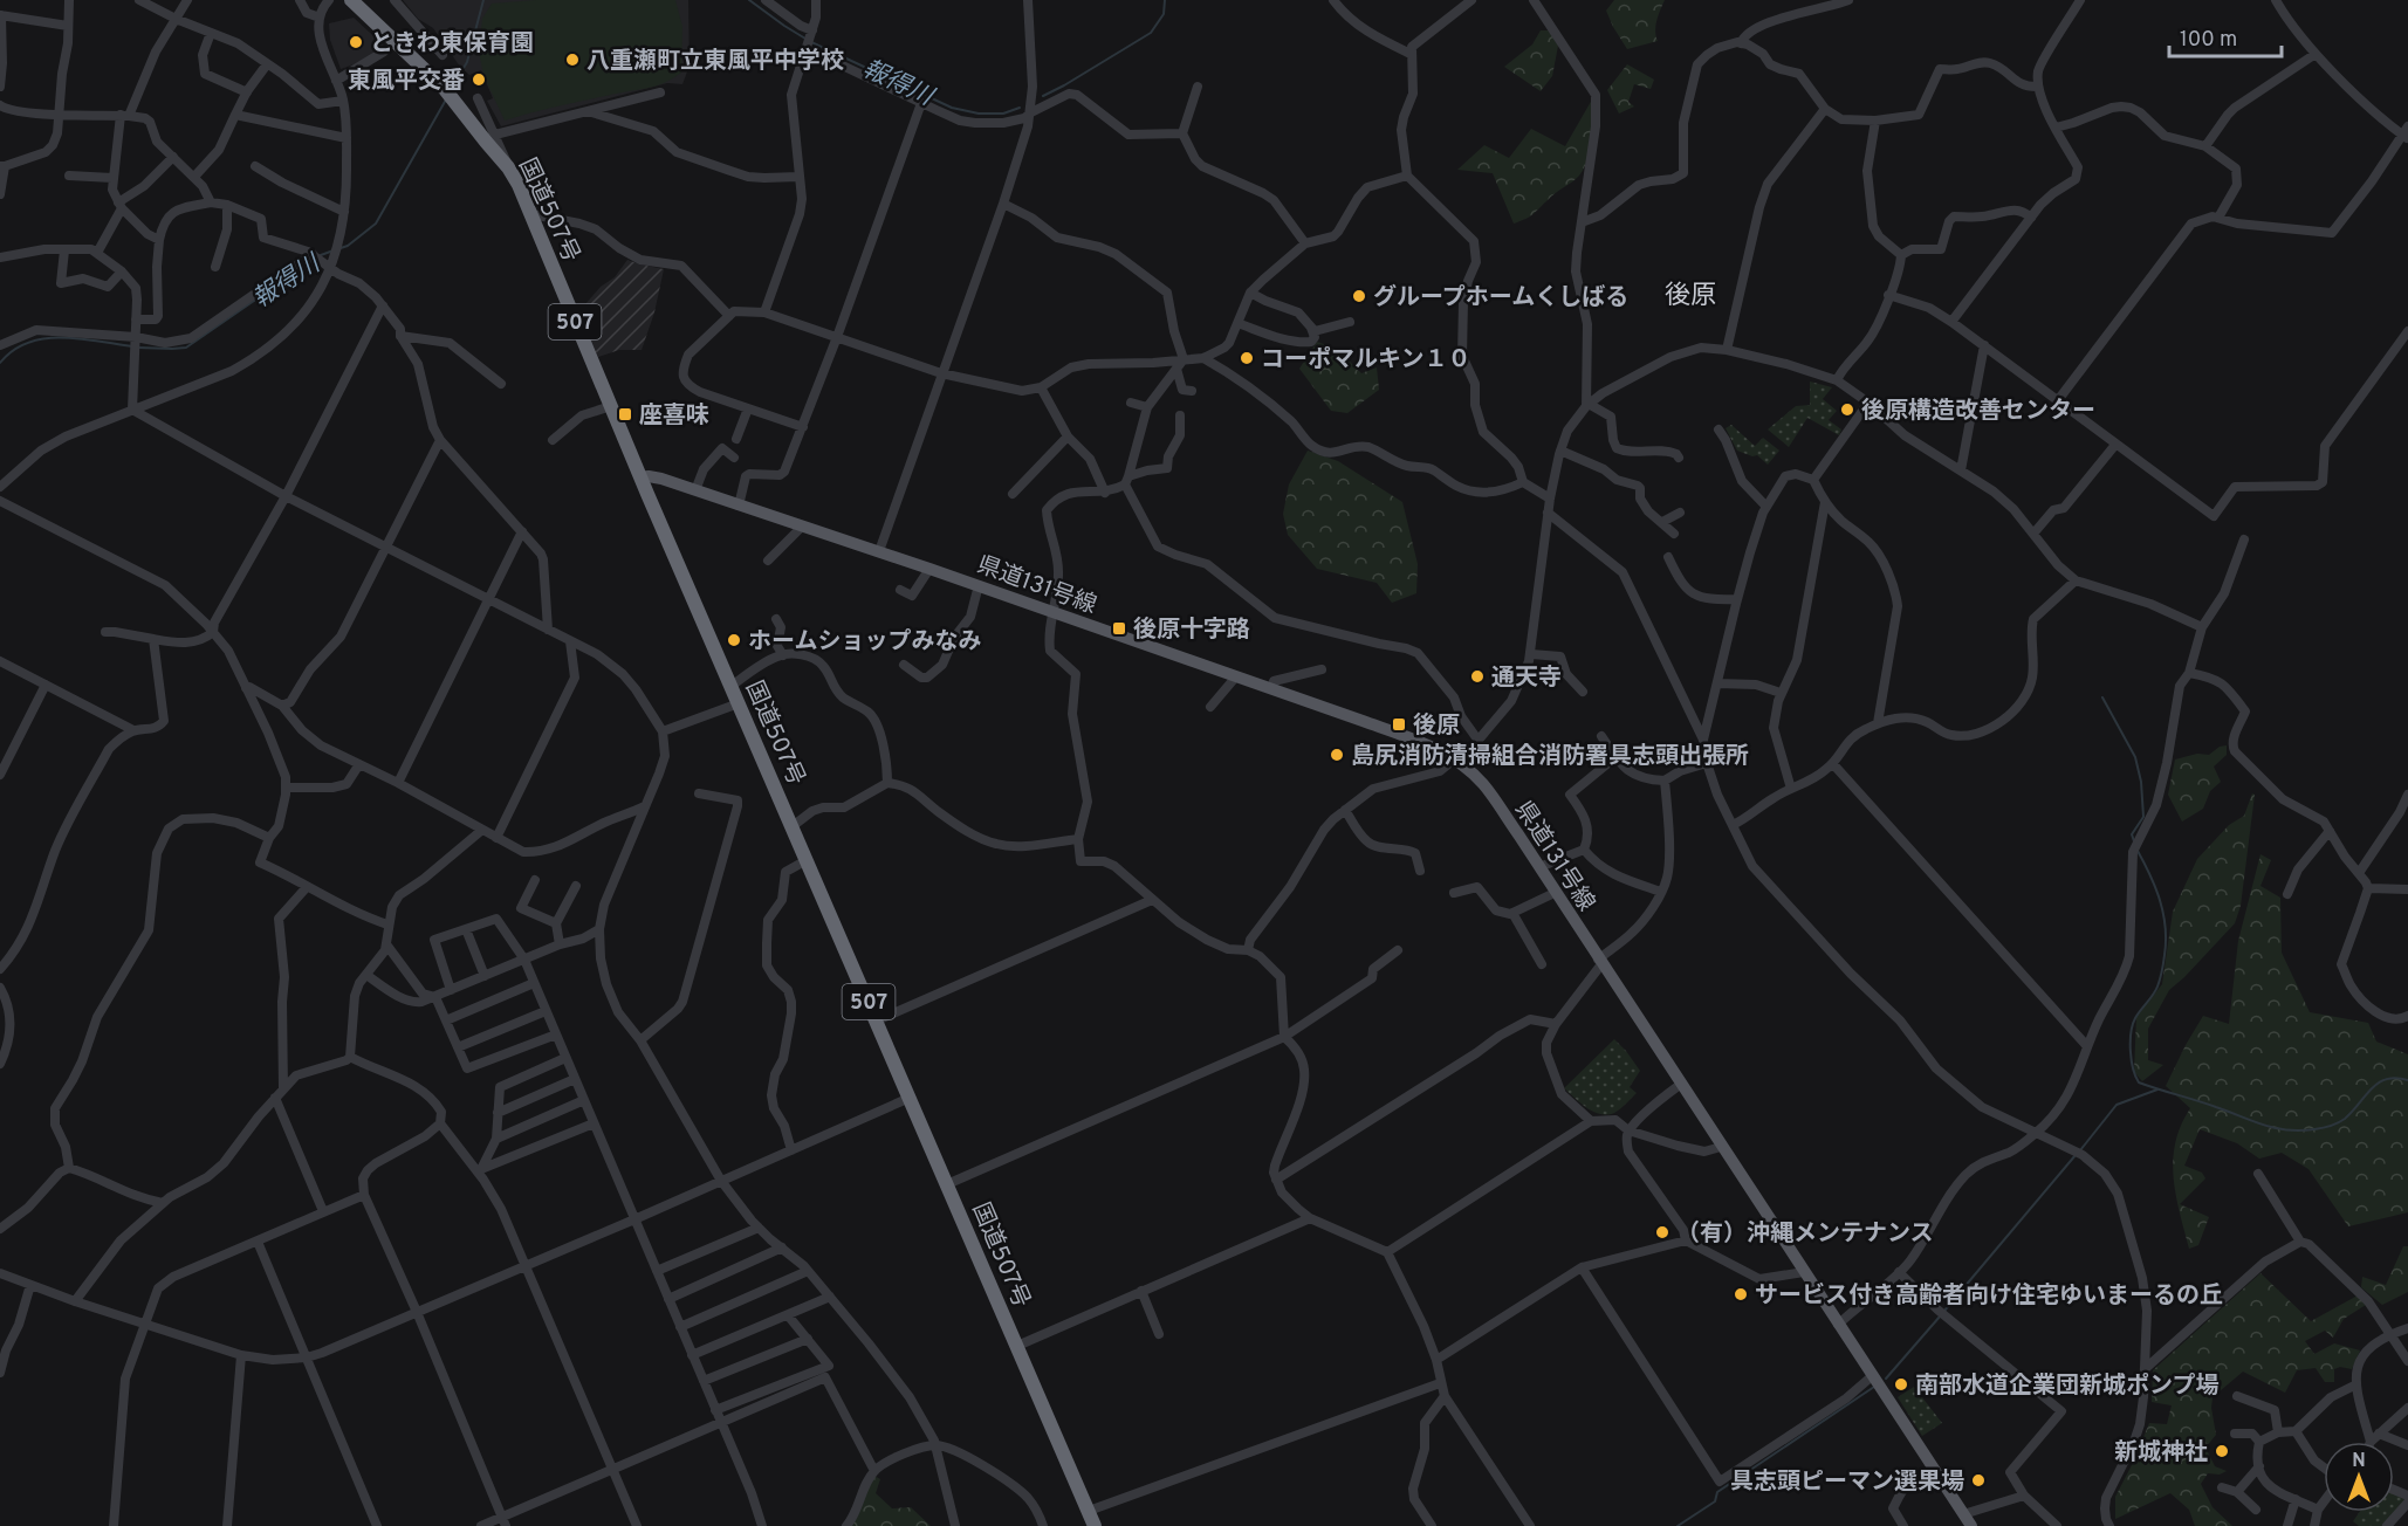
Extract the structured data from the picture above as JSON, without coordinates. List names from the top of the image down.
{
  "streets": {
    "highway": ["国道507号", "507"],
    "main road": ["県道131号線"]
  },
  "crossings": [
    ["国道507号", "県道131号線"]
  ],
  "districts": ["後原"],
  "water": ["報得川"],
  "places": {
    "other": [
      "ときわ東保育園",
      "八重瀬町立東風平中学校",
      "東風平交番",
      "グループホームくしばる",
      "コーポマルキン１０",
      "後原構造改善センター",
      "ホームショップみなみ",
      "通天寺",
      "島尻消防清掃組合消防署具志頭出張所",
      "（有）沖縄メンテナンス",
      "サービス付き高齢者向け住宅ゆいまーるの丘",
      "南部水道企業団新城ポンプ場",
      "新城神社",
      "具志頭ピーマン選果場"
    ],
    "transit": ["座喜味", "後原十字路", "後原"]
  },
  "scale_bar": "100 m",
  "north": "top"
}
